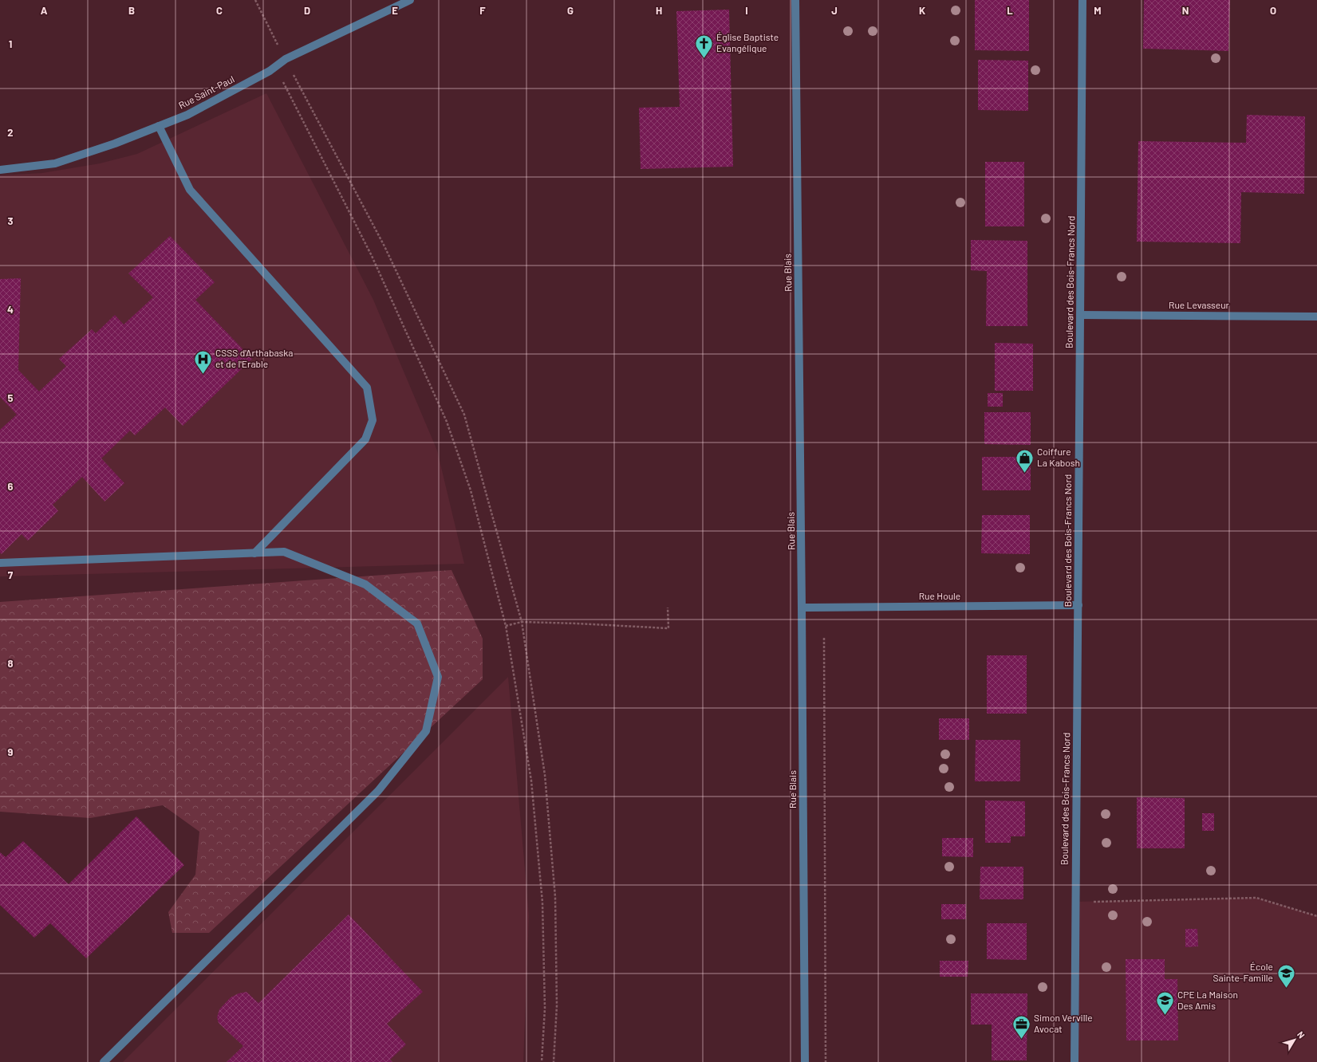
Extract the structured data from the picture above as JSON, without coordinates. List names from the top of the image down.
{
  "streets": {
    "street": [
      "Rue Saint-Paul",
      "Rue Blais",
      "Boulevard des Bois-Francs Nord",
      "Rue Levasseur",
      "Rue Houle"
    ]
  },
  "crossings": [
    ["Rue Blais", "Rue Houle"],
    ["Boulevard des Bois-Francs Nord", "Rue Levasseur"],
    ["Boulevard des Bois-Francs Nord", "Rue Houle"]
  ],
  "places": {
    "church": ["Église Baptiste Evangélique"],
    "hospital": ["CSSS d'Arthabaska et de l'Erable"],
    "shop": ["Coiffure La Kabosh"],
    "school or university": ["École Sainte-Famille", "CPE La Maison Des Amis"],
    "office": ["Simon Verville Avocat"]
  },
  "north": "top right",
  "grid": {
    "columns": [
      "A",
      "B",
      "C",
      "D",
      "E",
      "F",
      "G",
      "H",
      "I",
      "J",
      "K",
      "L",
      "M",
      "N",
      "O"
    ],
    "rows": [
      "1",
      "2",
      "3",
      "4",
      "5",
      "6",
      "7",
      "8",
      "9"
    ]
  }
}
